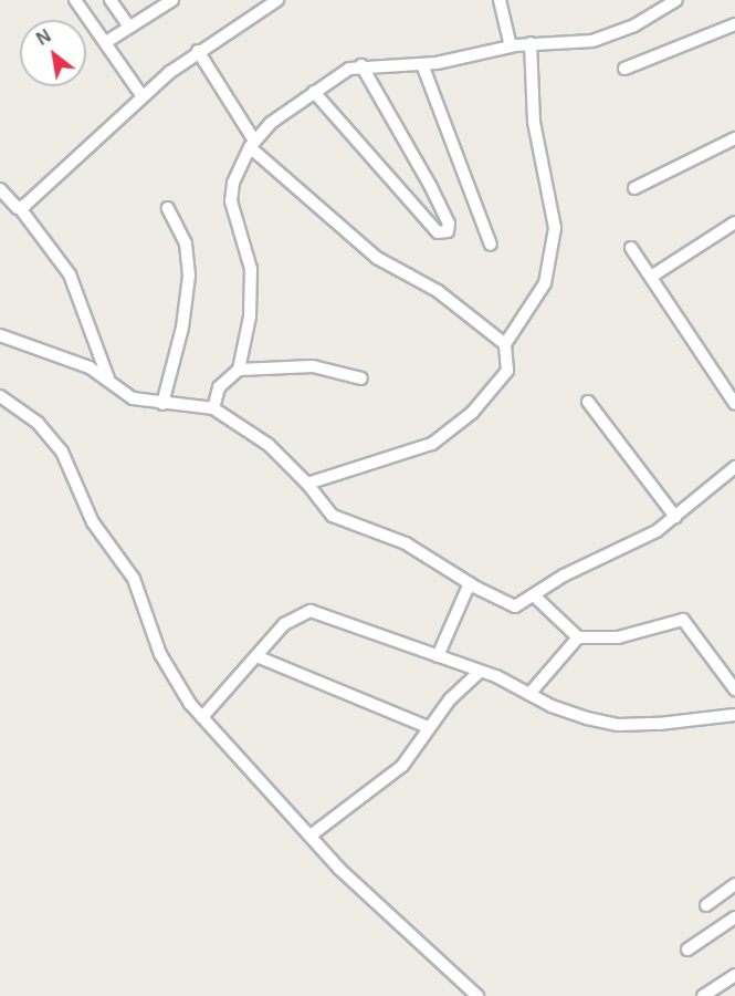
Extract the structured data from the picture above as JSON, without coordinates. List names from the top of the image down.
{
  "north": "top left"
}
